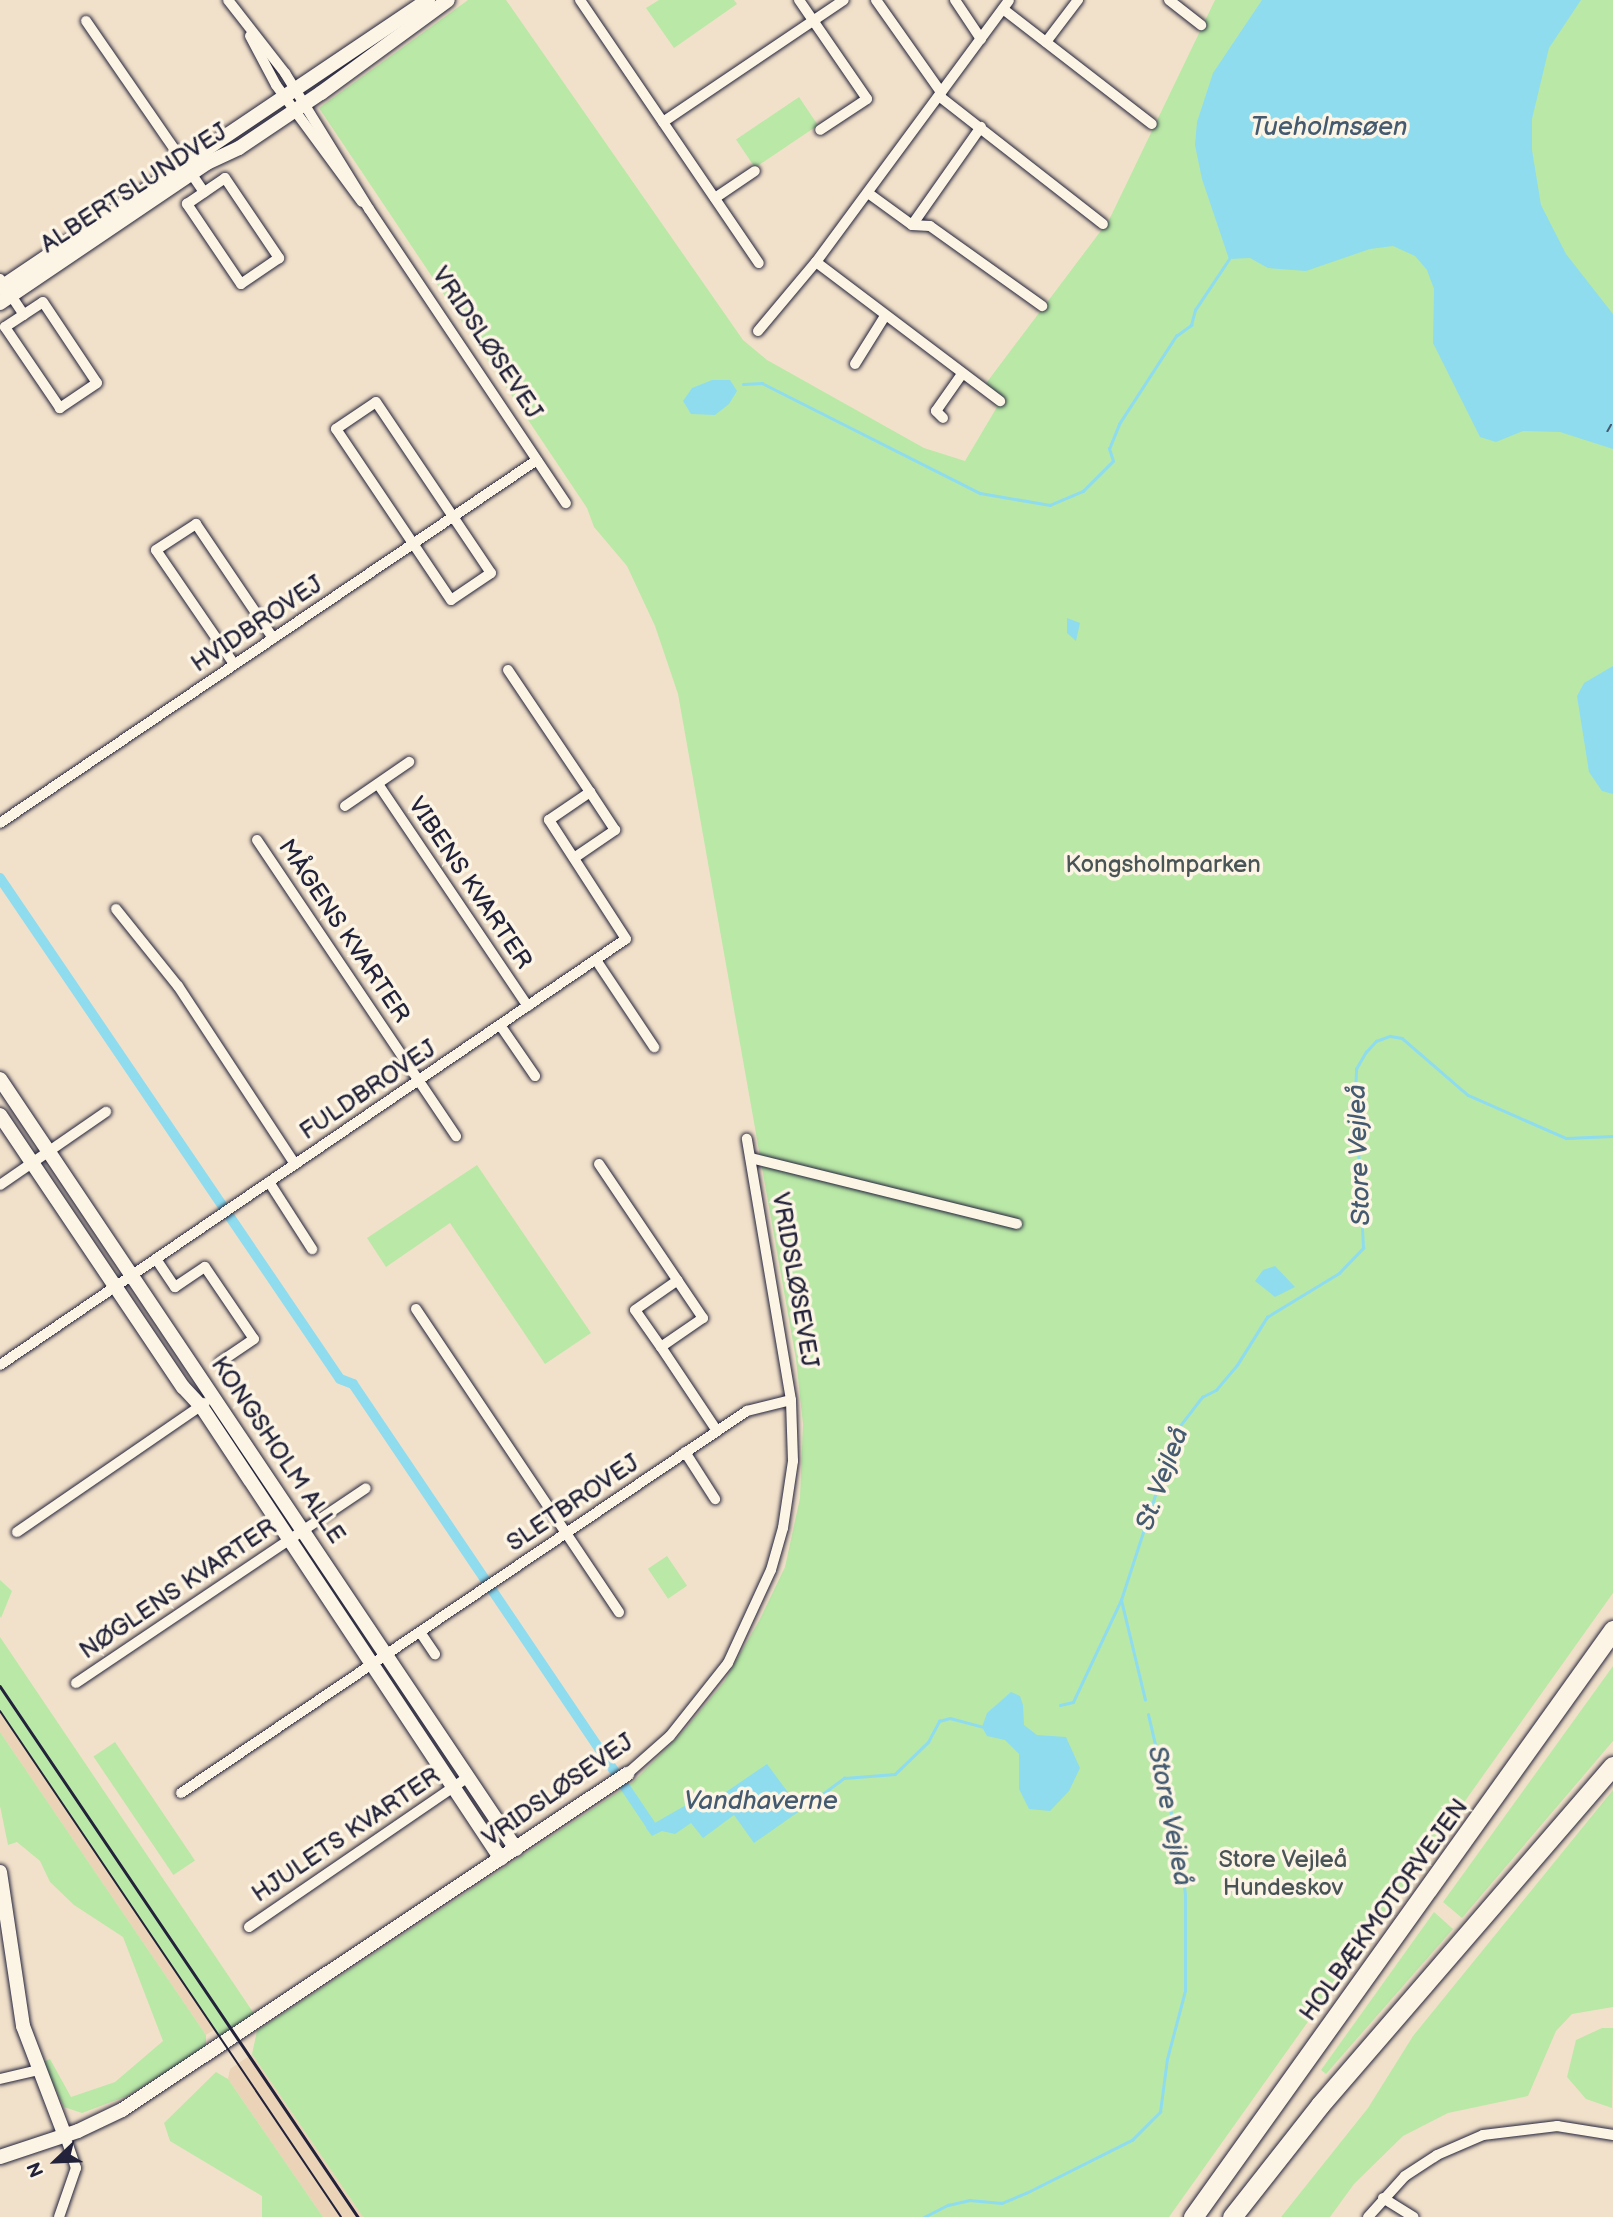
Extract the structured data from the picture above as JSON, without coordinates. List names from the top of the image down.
{
  "streets": {
    "highway": ["HOLBÆKMOTORVEJEN"],
    "street": [
      "ALBERTSLUNDVEJ",
      "VRIDSLØSEVEJ",
      "HVIDBROVEJ",
      "VIBENS KVARTER",
      "MÅGENS KVARTER",
      "FULDBROVEJ",
      "KONGSHOLM ALLE",
      "SLETBROVEJ",
      "NØGLENS KVARTER",
      "HJULETS KVARTER"
    ]
  },
  "crossings": [
    ["ALBERTSLUNDVEJ", "VRIDSLØSEVEJ"],
    ["VRIDSLØSEVEJ", "HVIDBROVEJ"],
    ["VRIDSLØSEVEJ", "KONGSHOLM ALLE"],
    ["VRIDSLØSEVEJ", "SLETBROVEJ"],
    ["VIBENS KVARTER", "FULDBROVEJ"],
    ["MÅGENS KVARTER", "FULDBROVEJ"],
    ["FULDBROVEJ", "KONGSHOLM ALLE"],
    ["KONGSHOLM ALLE", "SLETBROVEJ"],
    ["KONGSHOLM ALLE", "NØGLENS KVARTER"],
    ["KONGSHOLM ALLE", "HJULETS KVARTER"]
  ],
  "water": [
    "Tueholmsøen",
    "Store Vejleå",
    "St. Vejleå",
    "Vandhaverne"
  ],
  "parks": ["Kongsholmparken", "Store Vejleå Hundeskov"],
  "north": "bottom left"
}
